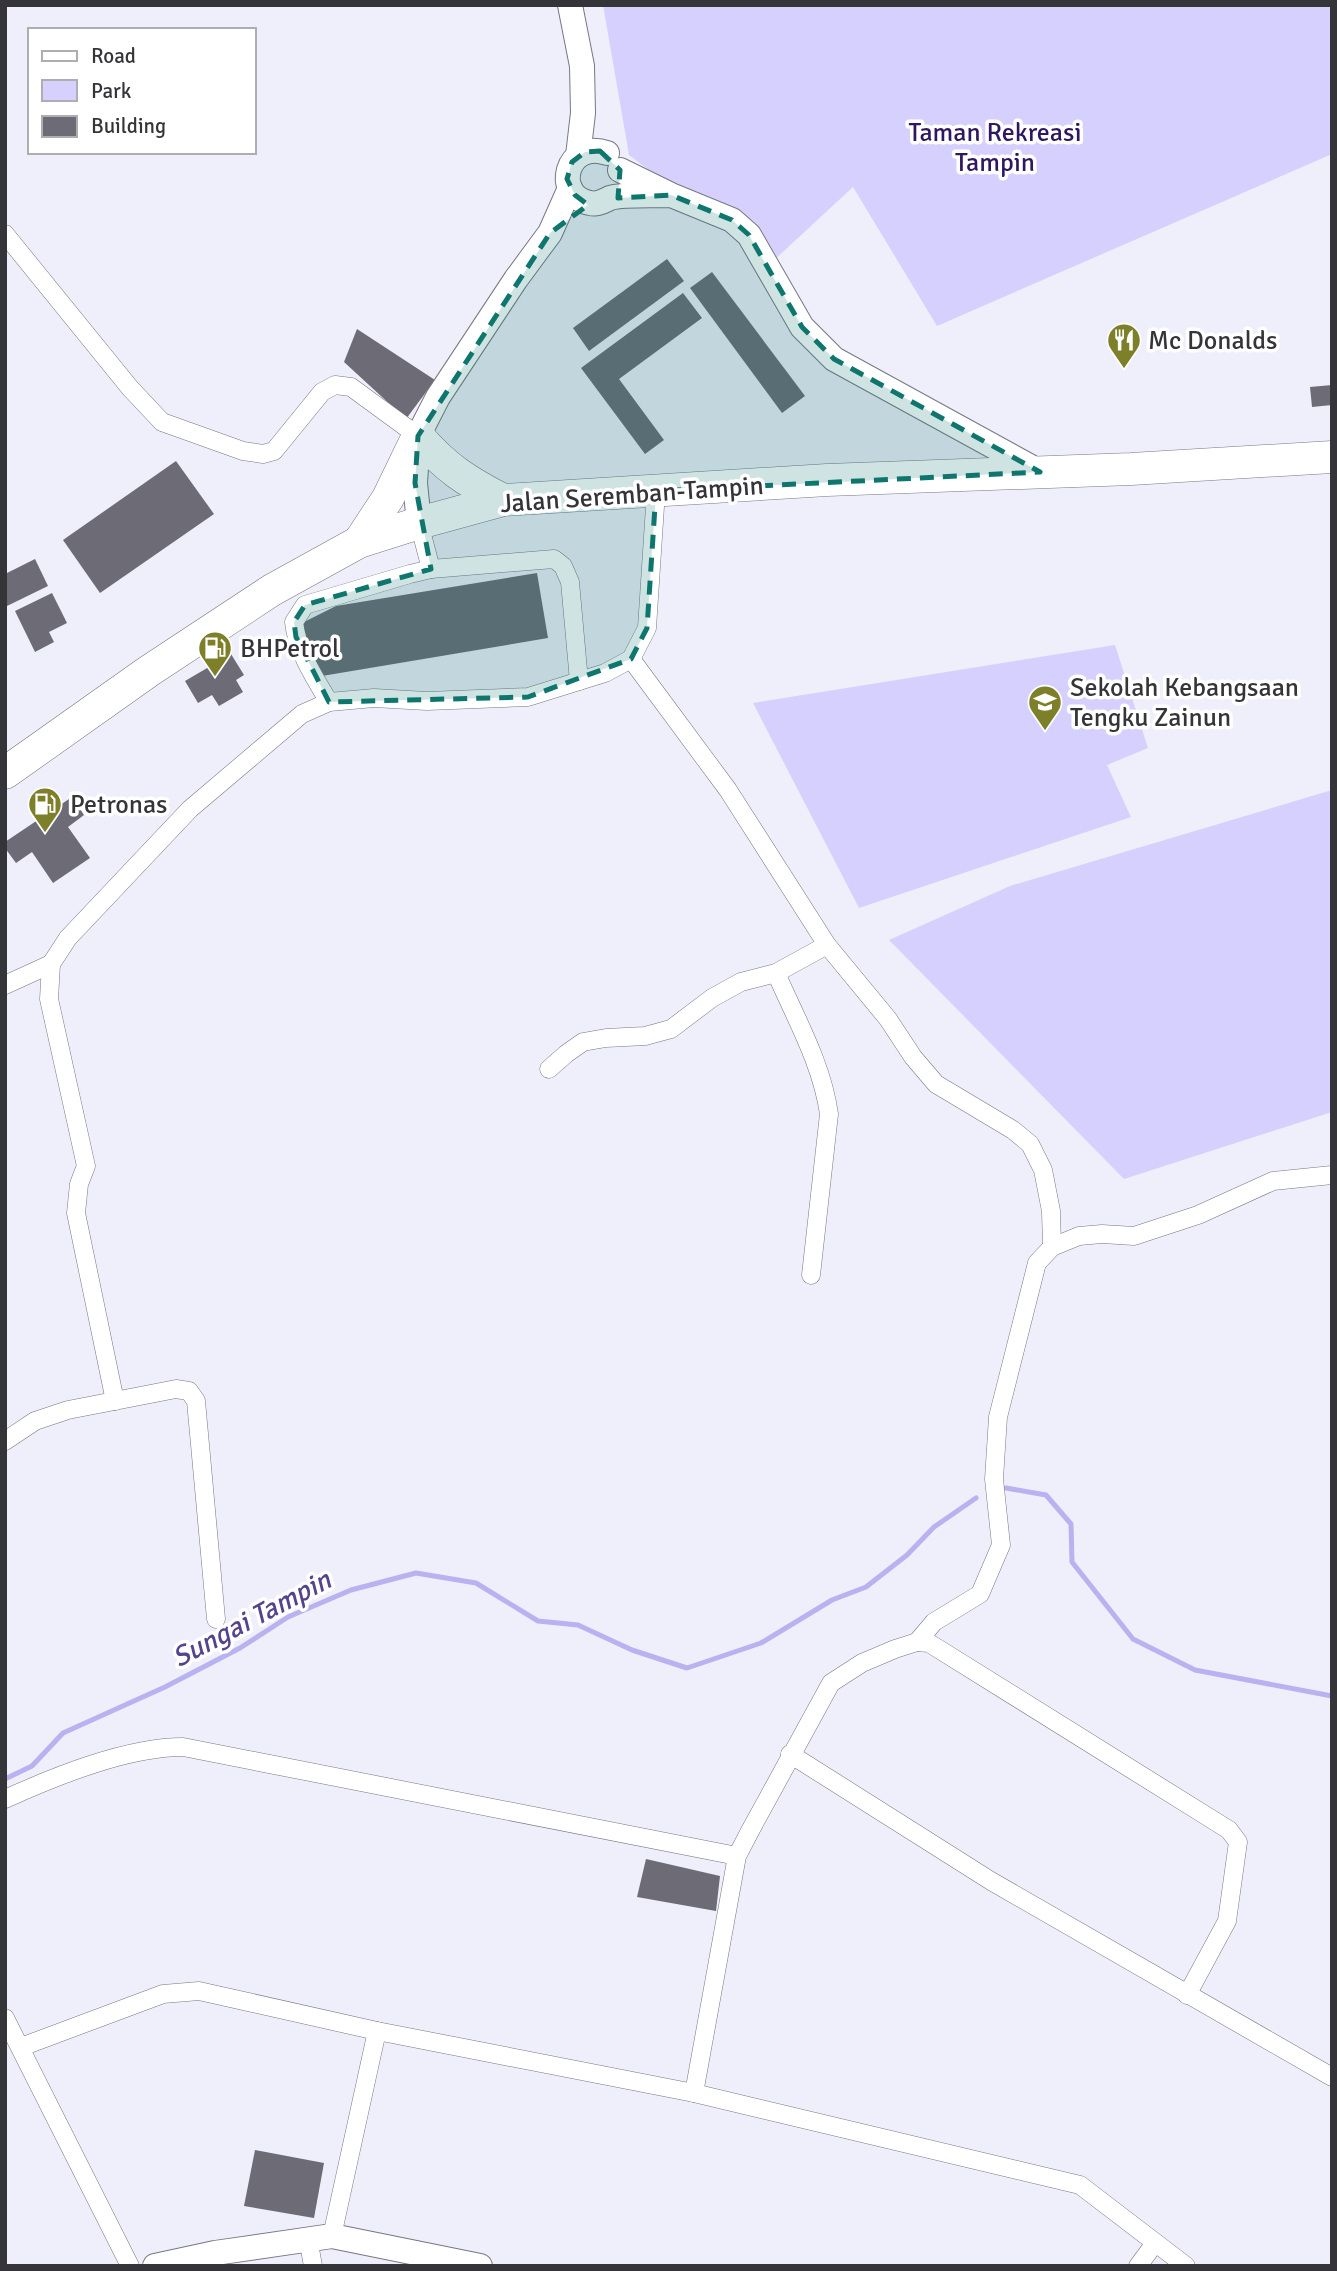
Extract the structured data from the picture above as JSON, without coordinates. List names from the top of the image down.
{
  "streets": {
    "highway": ["Jalan Seremban-Tampin"]
  },
  "water": ["Sungai Tampin"],
  "parks": ["Taman Rekreasi Tampin"],
  "places": {
    "restaurant": ["Mc Donalds"],
    "fuel station": ["BHPetrol", "Petronas"],
    "school or university": ["Sekolah Kebangsaan Tengku Zainun"]
  },
  "legend": ["Road", "Park", "Building"]
}
